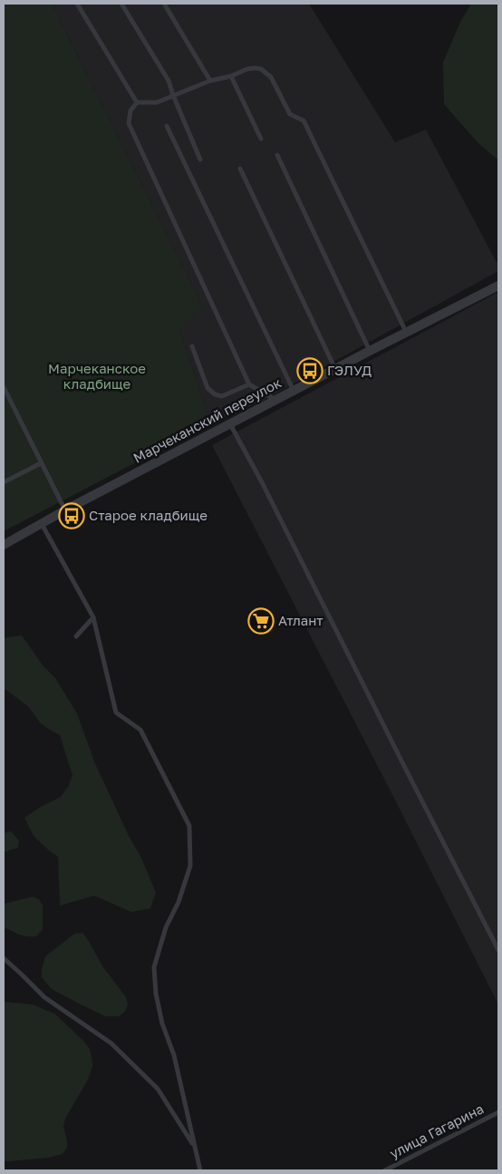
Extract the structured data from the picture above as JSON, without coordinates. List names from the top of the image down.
{
  "streets": {
    "street": ["Марчеканский переулок"],
    "lane": ["улица Гагарина"]
  },
  "parks": ["Марчеканское кладбище"],
  "places": {
    "bus stop": ["ГЭЛУД", "Старое кладбище"],
    "supermarket": ["Атлант"]
  }
}
